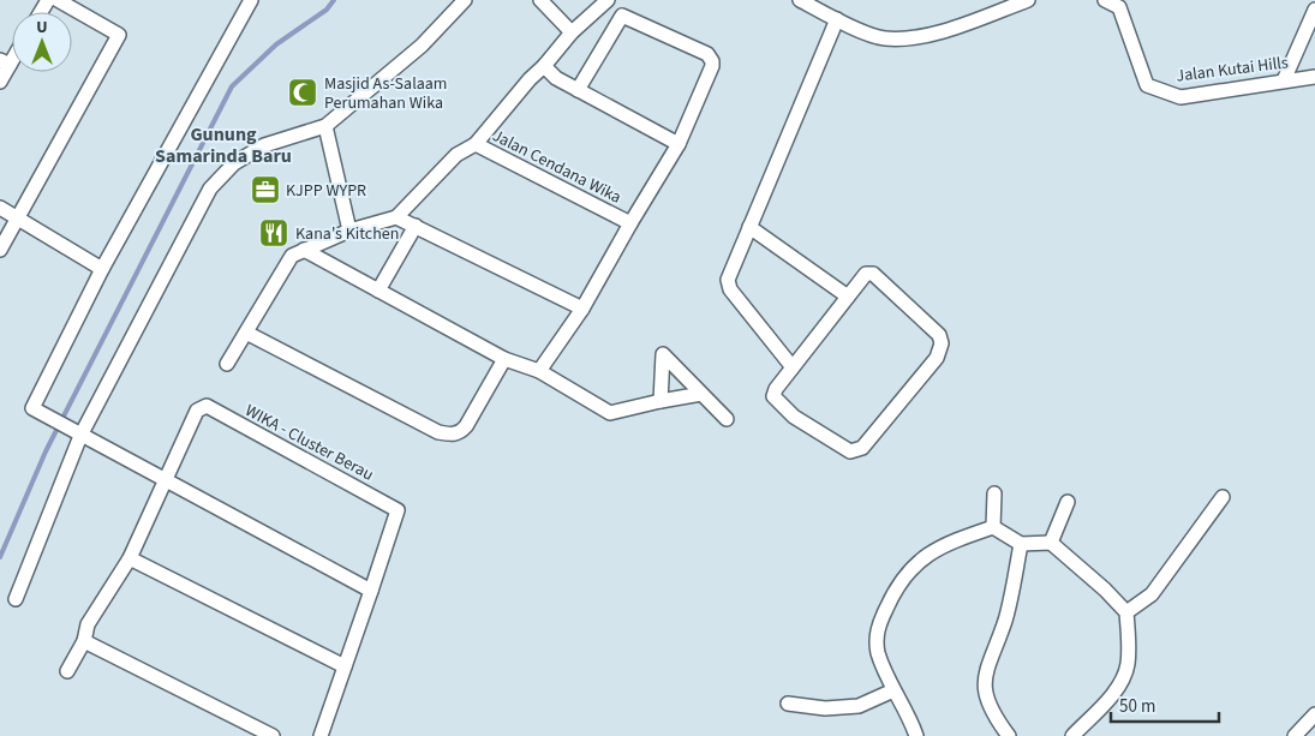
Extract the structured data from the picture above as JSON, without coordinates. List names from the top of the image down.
{
  "streets": {
    "street": ["Jalan Kutai Hills", "Jalan Cendana Wika", "WIKA - Cluster Berau"]
  },
  "districts": ["Gunung Samarinda Baru"],
  "places": {
    "mosque": ["Masjid As-Salaam Perumahan Wika"],
    "office": ["KJPP WYPR"],
    "restaurant": ["Kana's Kitchen"]
  },
  "scale_bar": "50 m",
  "north": "top"
}
